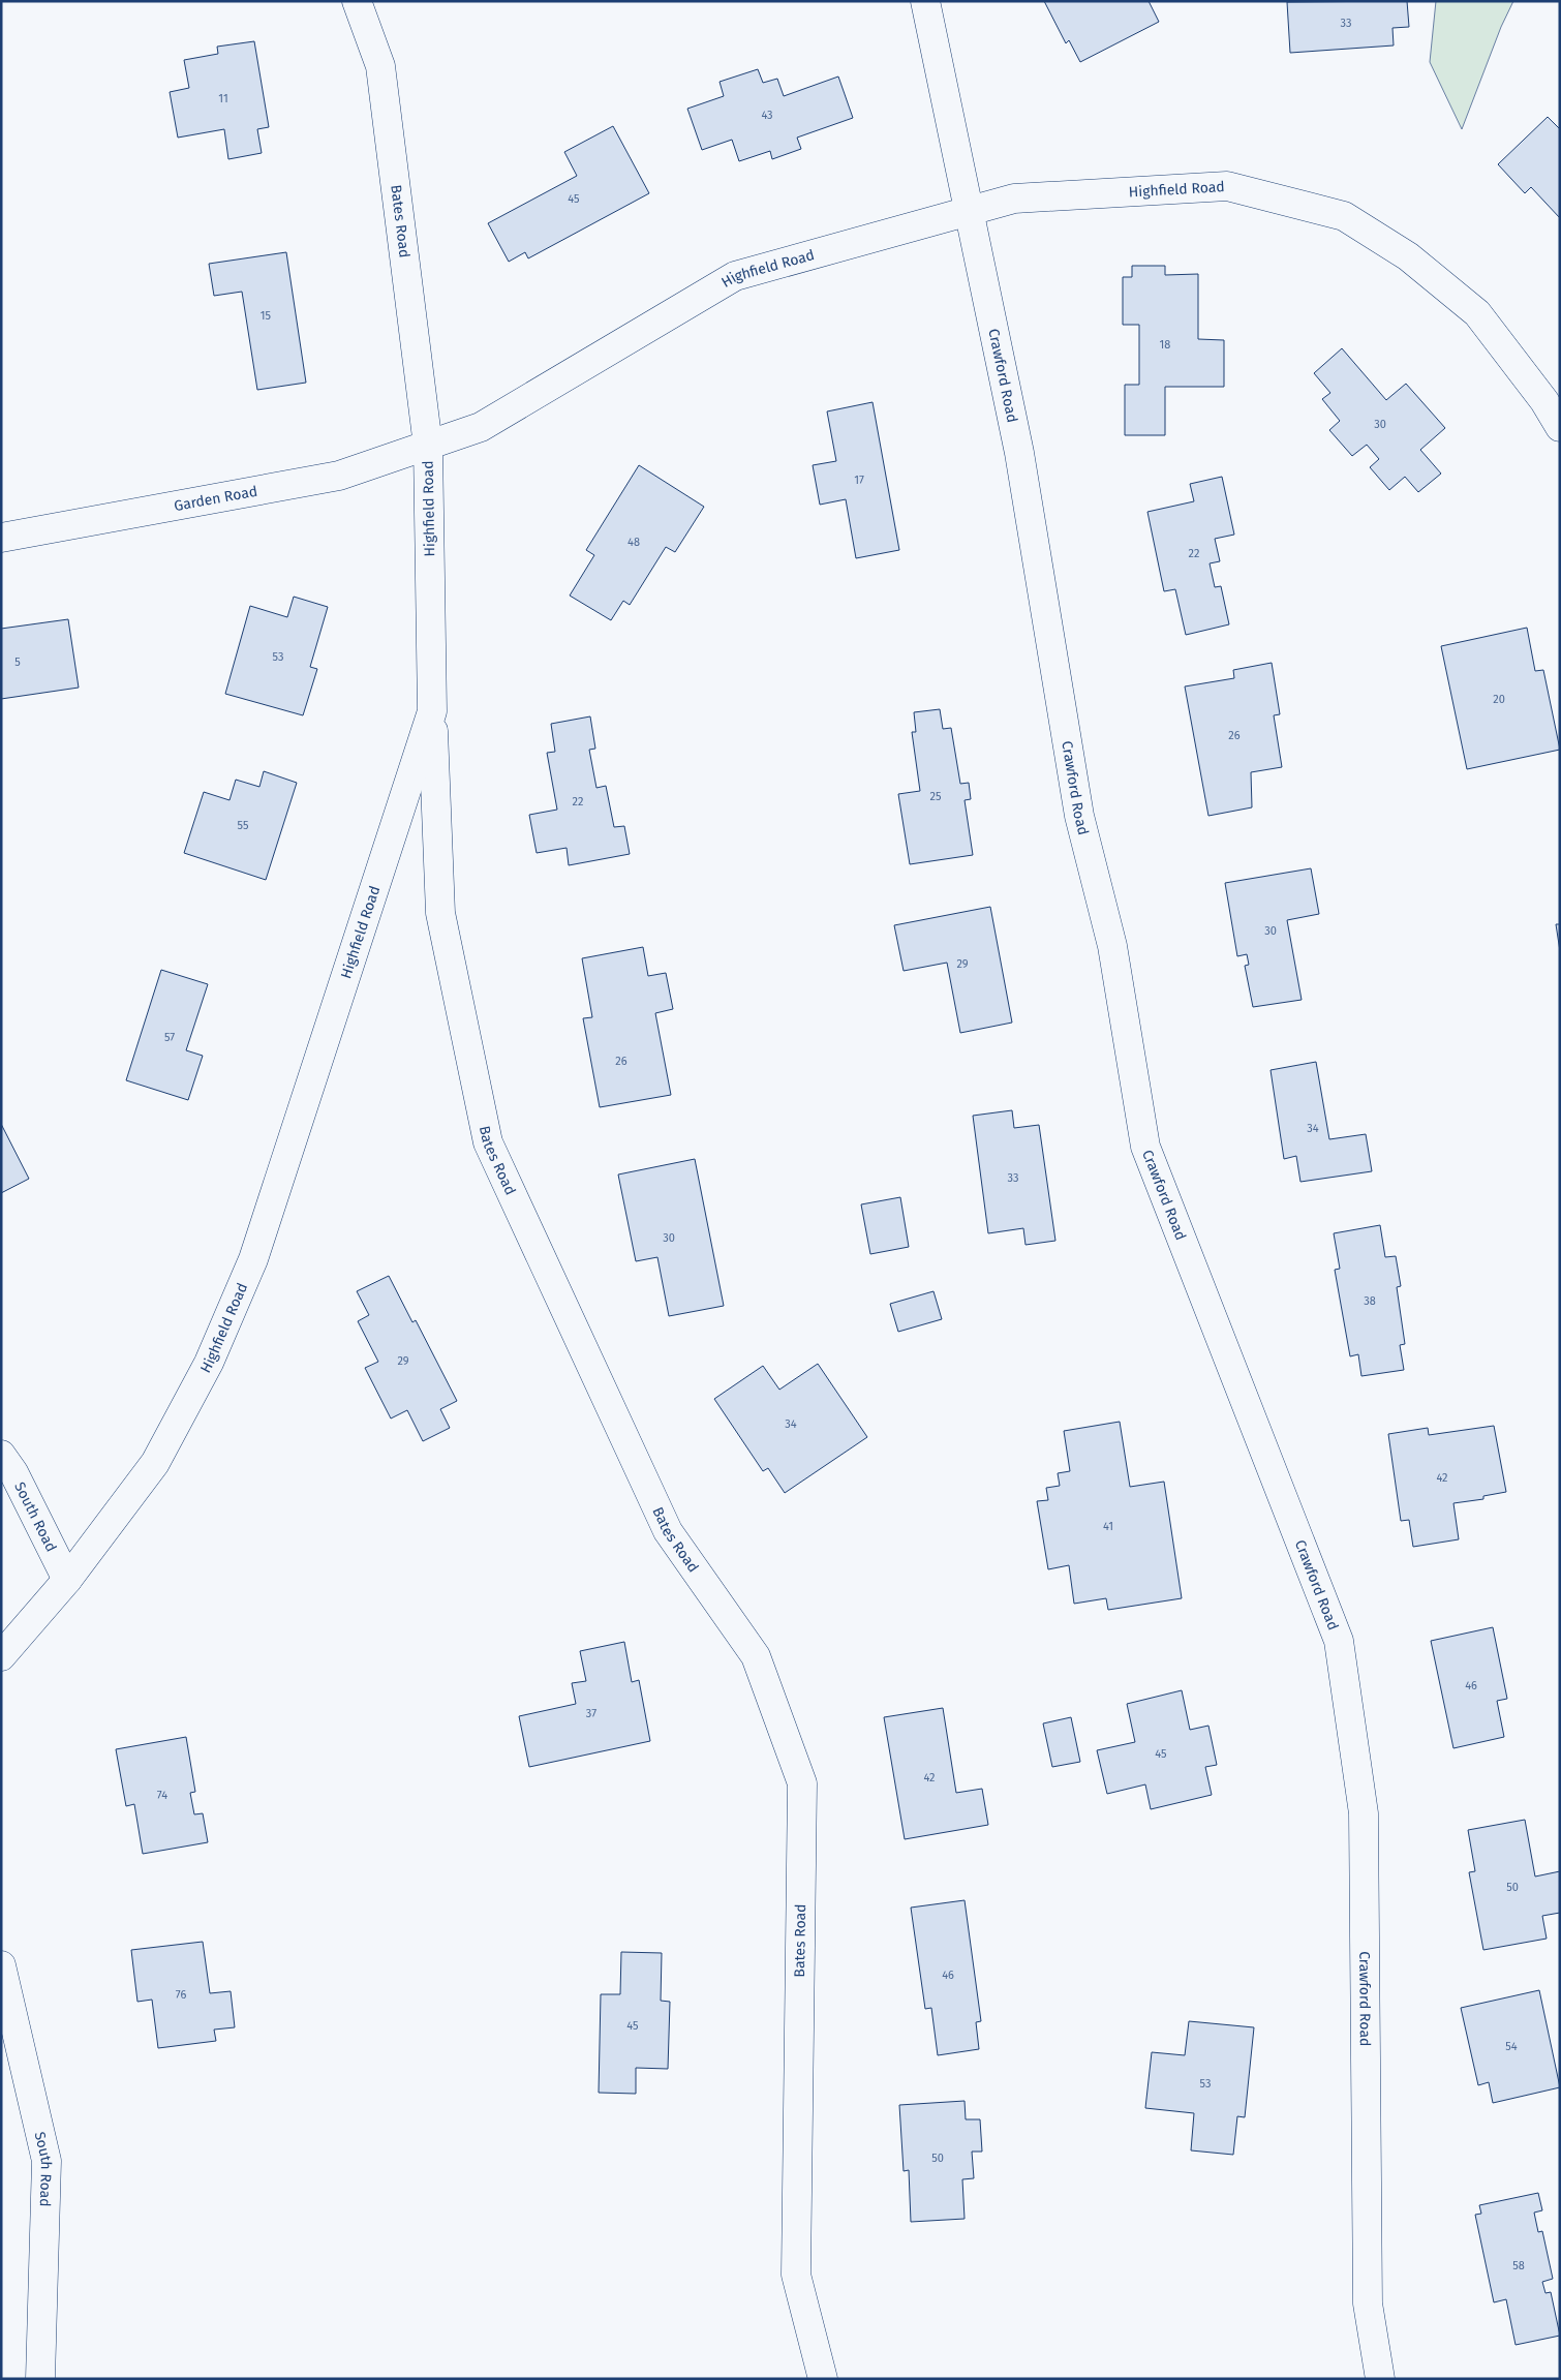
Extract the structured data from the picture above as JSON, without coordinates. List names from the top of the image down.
{
  "streets": {
    "street": [
      "Highfield Road",
      "Bates Road",
      "Crawford Road",
      "Garden Road",
      "South Road"
    ]
  },
  "crossings": [
    ["Highfield Road", "Bates Road"],
    ["Highfield Road", "Crawford Road"],
    ["Highfield Road", "Garden Road"],
    ["Highfield Road", "South Road"],
    ["Bates Road", "Garden Road"]
  ],
  "house_numbers": [
    "33",
    "11",
    "43",
    "45",
    "15",
    "18",
    "30",
    "17",
    "48",
    "22",
    "53",
    "5",
    "20",
    "26",
    "25",
    "22",
    "55",
    "30",
    "29",
    "57",
    "26",
    "34",
    "33",
    "30",
    "38",
    "29",
    "34",
    "42",
    "41",
    "46",
    "37",
    "45",
    "42",
    "74",
    "50",
    "46",
    "76",
    "45",
    "54",
    "53",
    "50",
    "58"
  ]
}
